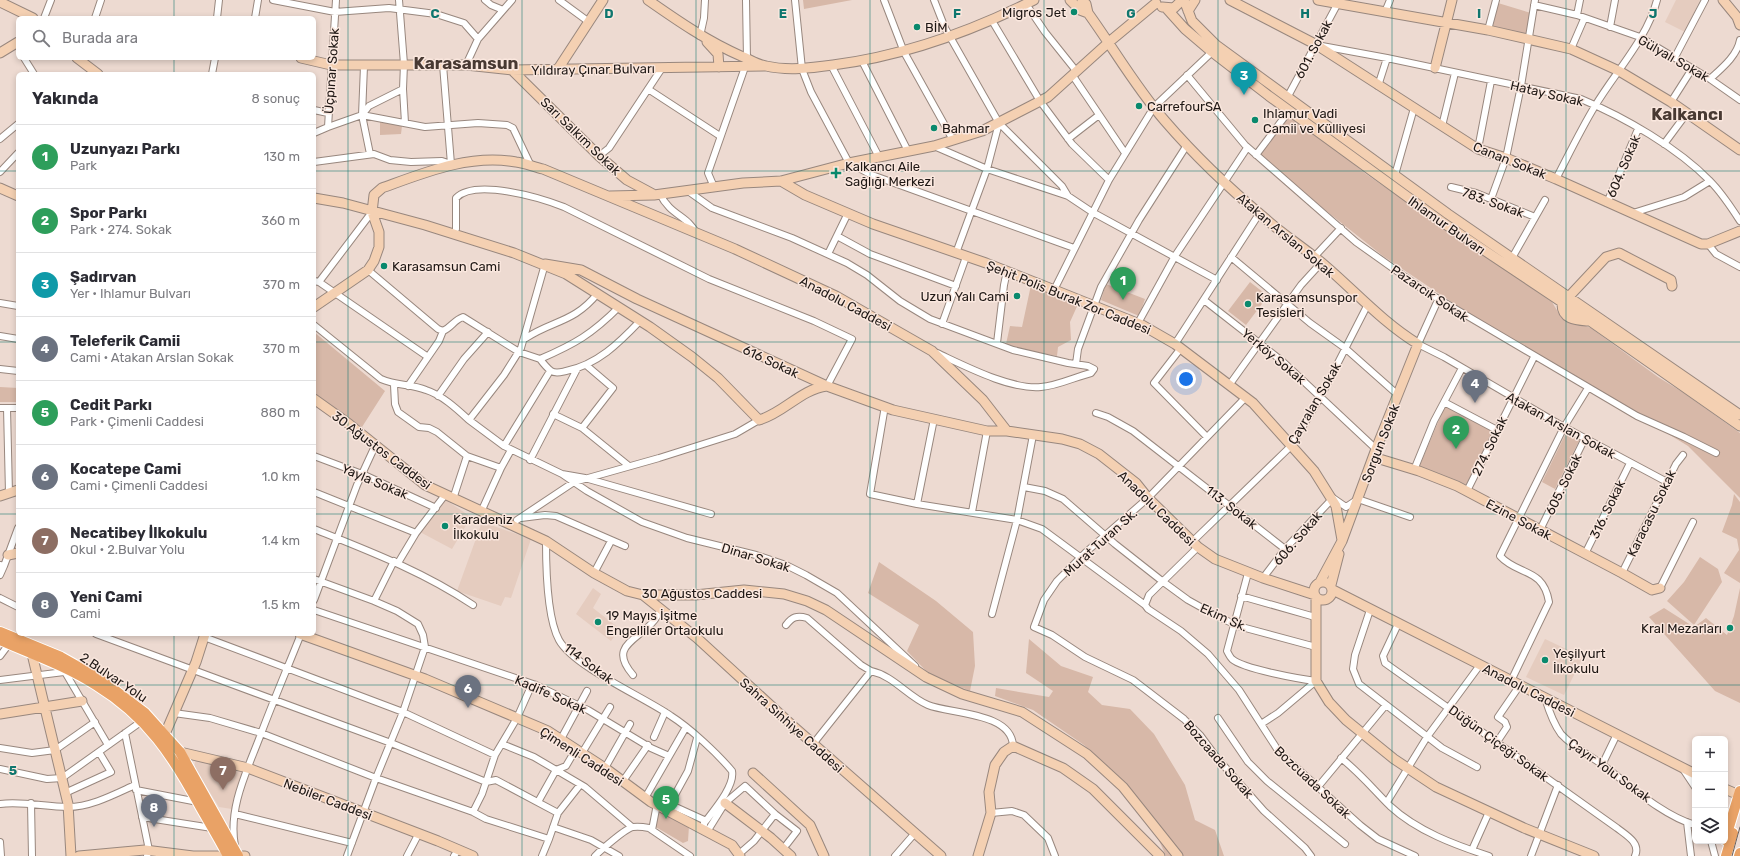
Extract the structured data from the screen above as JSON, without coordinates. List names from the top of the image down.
{
  "streets": {
    "main road": ["2.Bulvar Yolu"],
    "street": [
      "601. Sokak",
      "Gülyalı Sokak",
      "Yıldıray Çınar Bulvarı",
      "Üçpınar Sokak",
      "Hatay Sokak",
      "Sarı Salkım Sokak",
      "Canan Sokak",
      "604. Sokak",
      "783. Sokak",
      "Ihlamur Bulvarı",
      "Atakan Arslan Sokak",
      "Pazarcık Sokak",
      "Şehit Polis Burak Zor Caddesi",
      "Anadolu Caddesi",
      "Yerköy Sokak",
      "616 Sokak",
      "Çayralan Sokak",
      "Sorgun Sokak",
      "274. Sokak",
      "30 Ağustos Caddesi",
      "Yayla Sokak",
      "605. Sokak",
      "113. Sokak",
      "316. Sokak",
      "Karacasu Sokak",
      "Ezine Sokak",
      "606. Sokak",
      "Murat Turan Sk.",
      "Dinar Sokak",
      "Ekim Sk.",
      "114 Sokak",
      "Kadife Sokak",
      "Sahra Sıhhiye Caddesi",
      "Düğün Çiçeği Sokak",
      "Çimenli Caddesi",
      "Bozcaada Sokak",
      "Çayır Yolu Sokak",
      "Bozcuada Sokak",
      "Nebiler Caddesi"
    ]
  },
  "crossings": [
    ["601. Sokak", "Hatay Sokak"],
    ["601. Sokak", "Canan Sokak"],
    ["601. Sokak", "Ihlamur Bulvarı"],
    ["Yıldıray Çınar Bulvarı", "Üçpınar Sokak"],
    ["Yıldıray Çınar Bulvarı", "Sarı Salkım Sokak"],
    ["Hatay Sokak", "Canan Sokak"],
    ["Hatay Sokak", "604. Sokak"],
    ["Canan Sokak", "604. Sokak"],
    ["Atakan Arslan Sokak", "Çayralan Sokak"],
    ["Atakan Arslan Sokak", "Sorgun Sokak"],
    ["Atakan Arslan Sokak", "274. Sokak"],
    ["Atakan Arslan Sokak", "605. Sokak"],
    ["Atakan Arslan Sokak", "316. Sokak"],
    ["Atakan Arslan Sokak", "Karacasu Sokak"],
    ["Pazarcık Sokak", "274. Sokak"],
    ["Şehit Polis Burak Zor Caddesi", "Çayralan Sokak"],
    ["Şehit Polis Burak Zor Caddesi", "Sorgun Sokak"],
    ["Şehit Polis Burak Zor Caddesi", "606. Sokak"],
    ["Şehit Polis Burak Zor Caddesi", "Murat Turan Sk."],
    ["Anadolu Caddesi", "616 Sokak"],
    ["Anadolu Caddesi", "Çayralan Sokak"],
    ["Anadolu Caddesi", "606. Sokak"],
    ["Anadolu Caddesi", "Murat Turan Sk."],
    ["Anadolu Caddesi", "Düğün Çiçeği Sokak"],
    ["Anadolu Caddesi", "Çayır Yolu Sokak"],
    ["Yerköy Sokak", "Çayralan Sokak"],
    ["Yerköy Sokak", "Sorgun Sokak"],
    ["Yerköy Sokak", "Ezine Sokak"],
    ["616 Sokak", "Bozcuada Sokak"],
    ["Çayralan Sokak", "113. Sokak"],
    ["Çayralan Sokak", "Ekim Sk."],
    ["Çayralan Sokak", "Bozcuada Sokak"],
    ["Sorgun Sokak", "Ezine Sokak"],
    ["274. Sokak", "Ezine Sokak"],
    ["30 Ağustos Caddesi", "Dinar Sokak"],
    ["30 Ağustos Caddesi", "114 Sokak"],
    ["30 Ağustos Caddesi", "Sahra Sıhhiye Caddesi"],
    ["605. Sokak", "Ezine Sokak"],
    ["113. Sokak", "606. Sokak"],
    ["113. Sokak", "Murat Turan Sk."],
    ["316. Sokak", "Ezine Sokak"],
    ["Karacasu Sokak", "Ezine Sokak"],
    ["Murat Turan Sk.", "Ekim Sk."],
    ["Murat Turan Sk.", "Bozcaada Sokak"],
    ["Murat Turan Sk.", "Bozcuada Sokak"],
    ["114 Sokak", "Çimenli Caddesi"],
    ["2.Bulvar Yolu", "Nebiler Caddesi"]
  ],
  "districts": ["Karasamsun", "Kalkancı"],
  "places": {
    "other": [
      "Migros Jet",
      "BİM",
      "CarrefourSA",
      "Ihlamur Vadi Camii ve Külliyesi",
      "Bahmar",
      "Karasamsun Cami",
      "Uzun Yalı Cami",
      "Karasamsunspor Tesisleri",
      "Karadeniz İlkokulu",
      "19 Mayıs İşitme Engelliler Ortaokulu",
      "Kral Mezarları",
      "Yeşilyurt İlkokulu"
    ],
    "health": ["Kalkancı Aile Sağlığı Merkezi"]
  },
  "page": {
    "search": "Burada ara",
    "pins": [
      "3",
      "1",
      "4",
      "2",
      "6",
      "7",
      "5",
      "8"
    ],
    "heading": ["Yakında", "8 sonuç"],
    "list": [
      {
        "mark": "1",
        "name": "Uzunyazı Parkı",
        "note": "Park",
        "value": "130 m"
      },
      {
        "mark": "2",
        "name": "Spor Parkı",
        "note": "Park · 274. Sokak",
        "value": "360 m"
      },
      {
        "mark": "3",
        "name": "Şadırvan",
        "note": "Yer · Ihlamur Bulvarı",
        "value": "370 m"
      },
      {
        "mark": "4",
        "name": "Teleferik Camii",
        "note": "Cami · Atakan Arslan Sokak",
        "value": "370 m"
      },
      {
        "mark": "5",
        "name": "Cedit Parkı",
        "note": "Park · Çimenli Caddesi",
        "value": "880 m"
      },
      {
        "mark": "6",
        "name": "Kocatepe Cami",
        "note": "Cami · Çimenli Caddesi",
        "value": "1.0 km"
      },
      {
        "mark": "7",
        "name": "Necatibey İlkokulu",
        "note": "Okul · 2.Bulvar Yolu",
        "value": "1.4 km"
      },
      {
        "mark": "8",
        "name": "Yeni Cami",
        "note": "Cami",
        "value": "1.5 km"
      }
    ],
    "map_buttons": ["+", "−"]
  },
  "grid": {
    "columns": [
      "C",
      "D",
      "E",
      "F",
      "G",
      "H",
      "I",
      "J"
    ],
    "rows": ["5"]
  }
}
